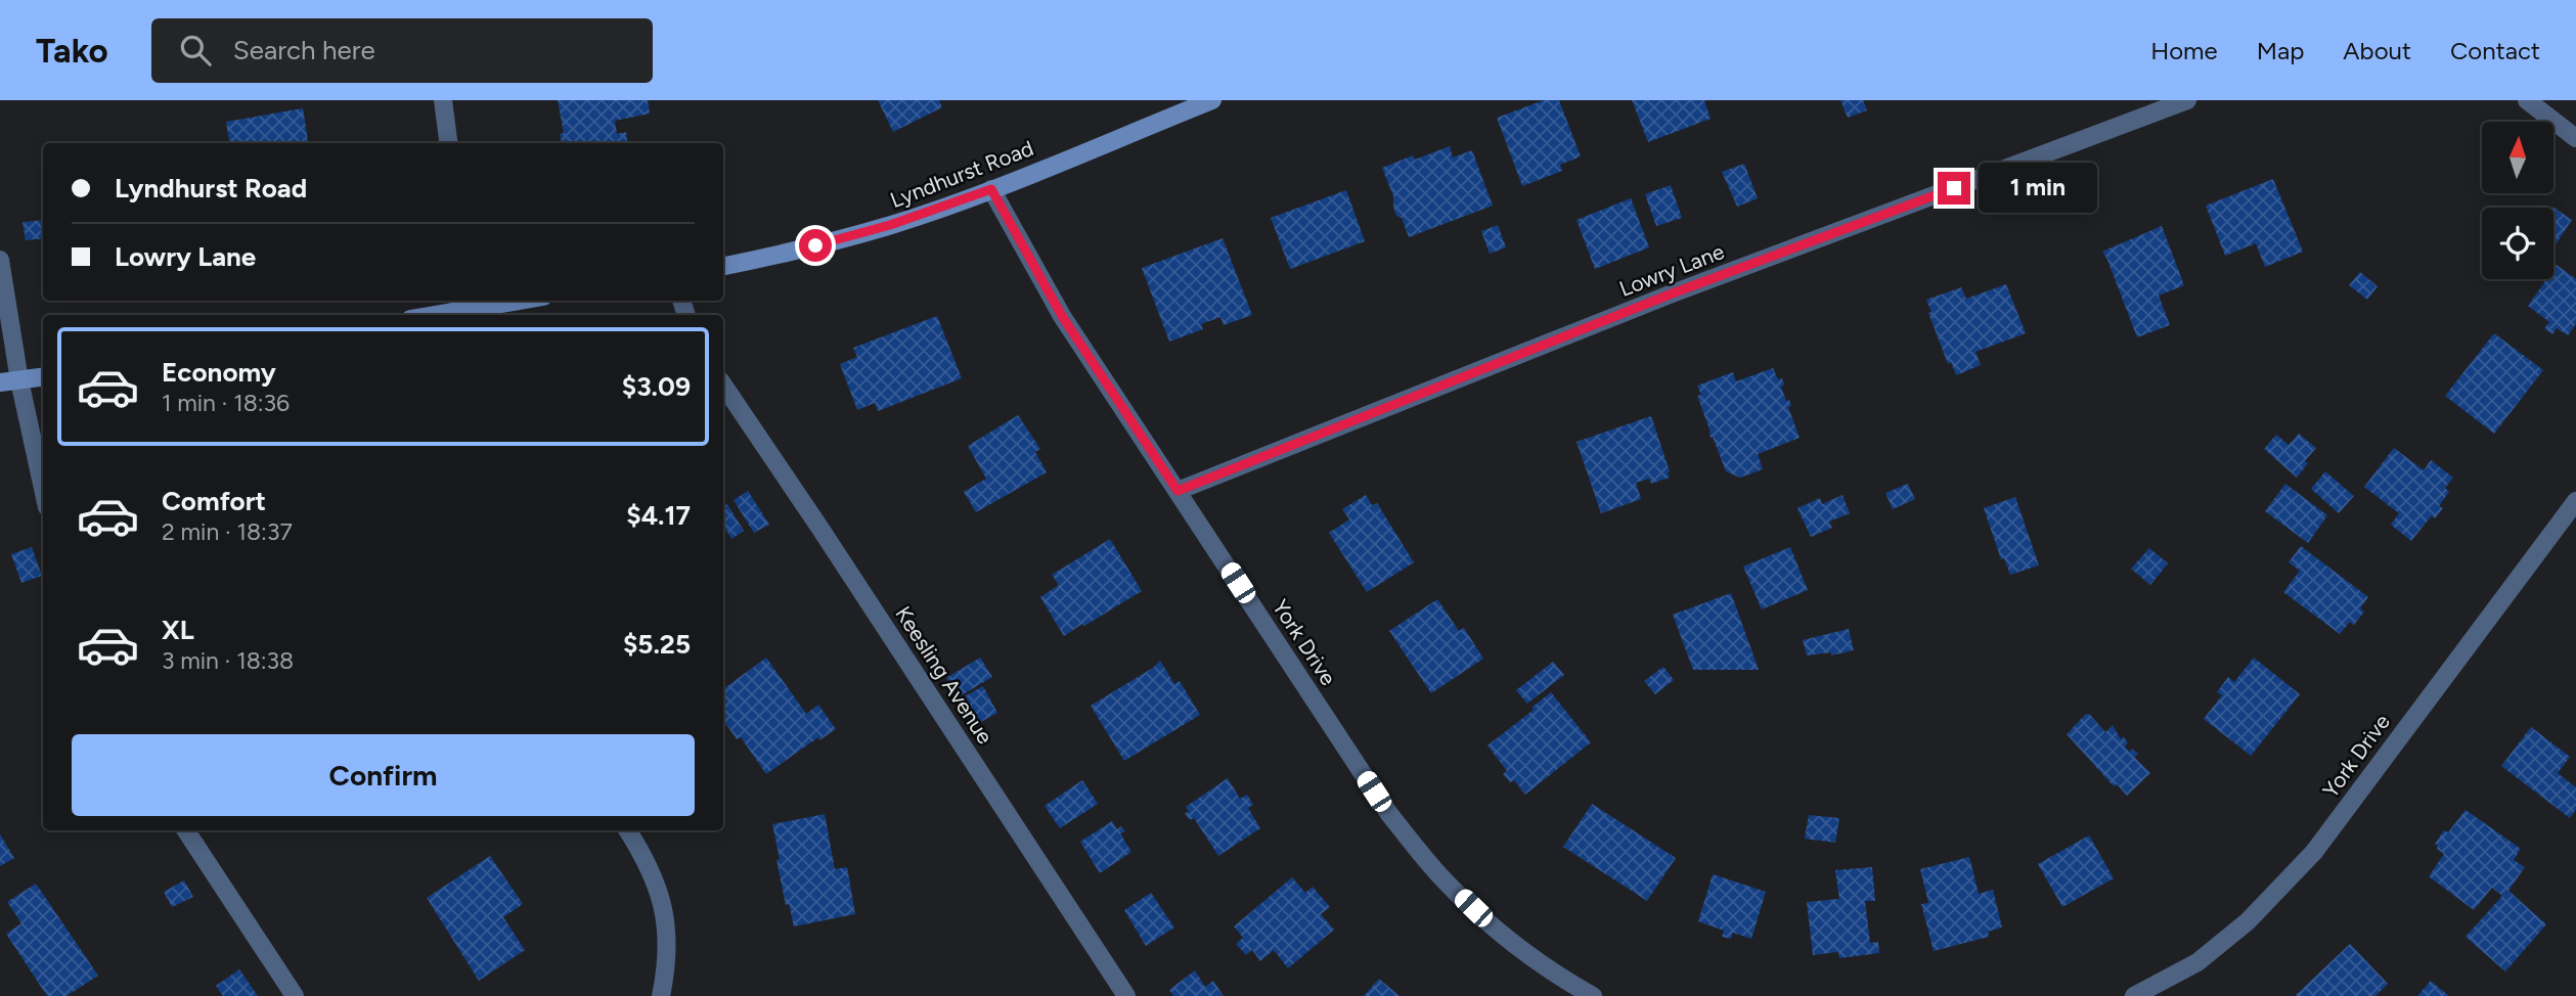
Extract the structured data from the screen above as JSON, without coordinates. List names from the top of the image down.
{
  "streets": {
    "main road": ["Lyndhurst Road"],
    "street": ["Lowry Lane", "York Drive", "Keesling Avenue"]
  },
  "crossings": [
    ["Lyndhurst Road", "York Drive"],
    ["Lowry Lane", "York Drive"]
  ],
  "north": "top",
  "page": {
    "header": "Tako",
    "search": "Search here",
    "nav": [
      "Home",
      "Map",
      "About",
      "Contact"
    ],
    "banner": ["Lyndhurst Road", "Lowry Lane"],
    "bubble": "1 min",
    "list": [
      {
        "name": "Economy",
        "note": "1 min · 18:36",
        "value": "$3.09"
      },
      {
        "name": "Comfort",
        "note": "2 min · 18:37",
        "value": "$4.17"
      },
      {
        "name": "XL",
        "note": "3 min · 18:38",
        "value": "$5.25"
      }
    ],
    "buttons": "Confirm"
  }
}
